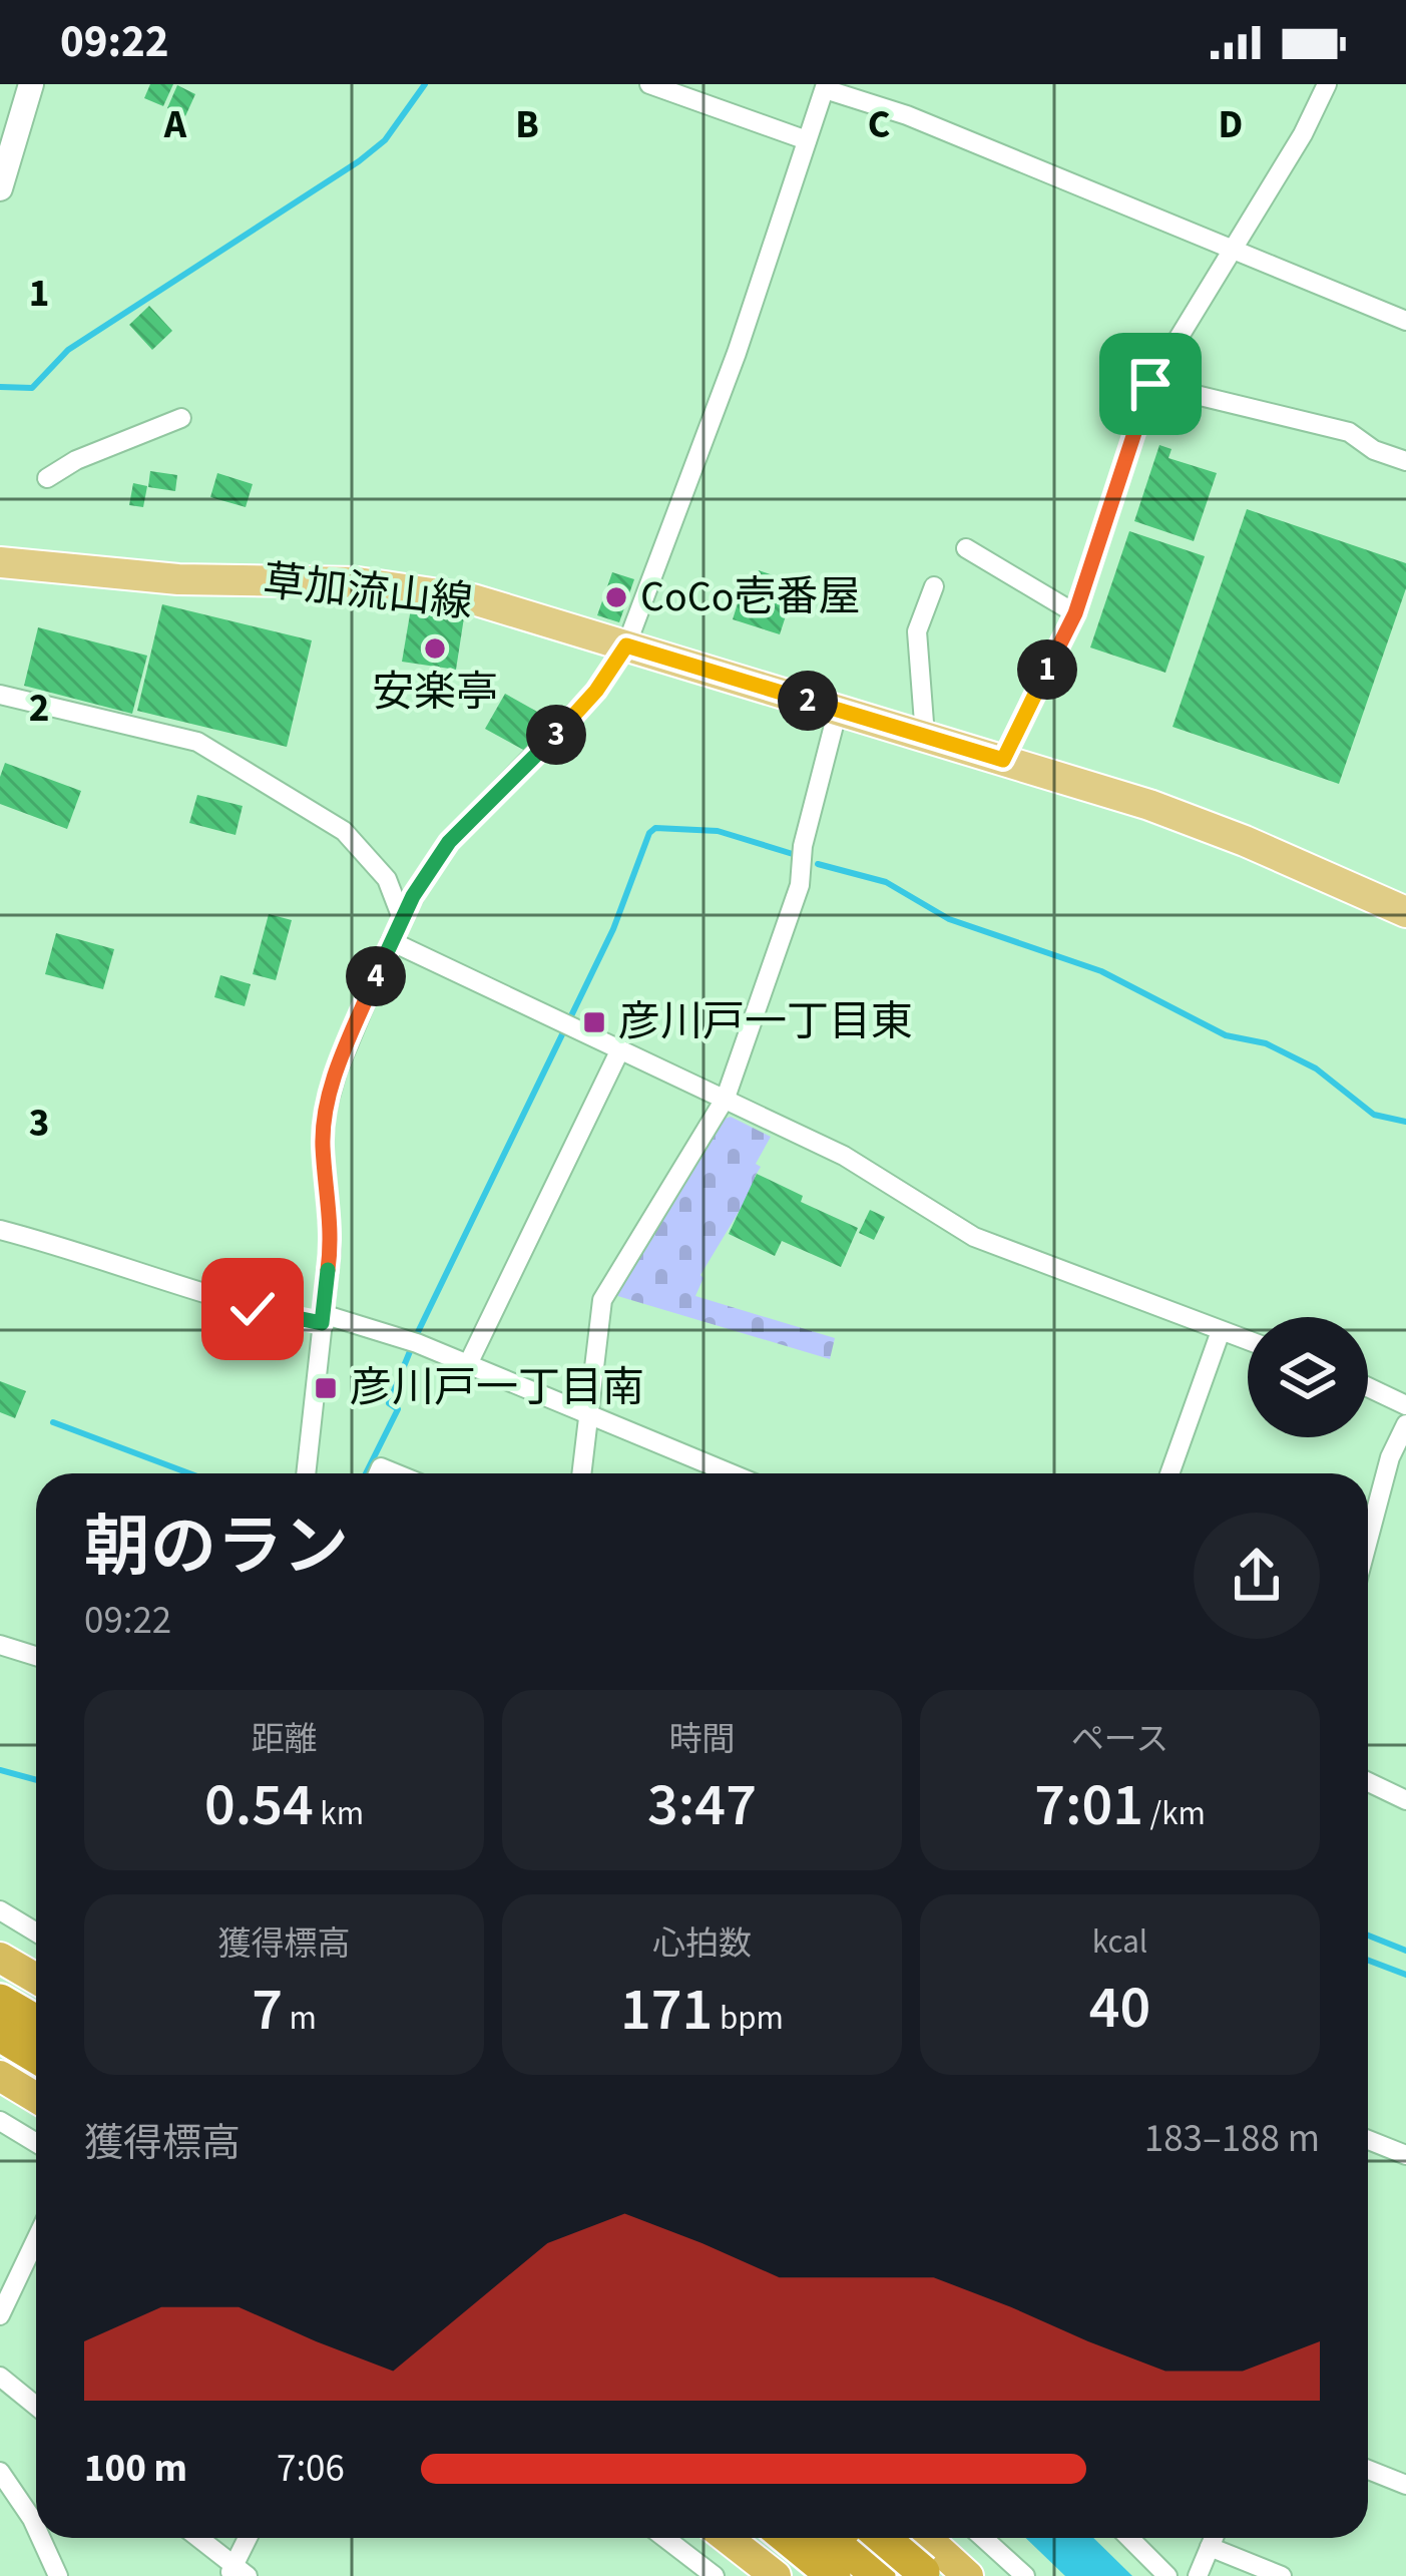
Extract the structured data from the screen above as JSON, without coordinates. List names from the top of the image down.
{
  "streets": {
    "main road": ["草加流山線"]
  },
  "places": {
    "other": ["CoCo壱番屋", "安楽亭"],
    "transit": ["彦川戸一丁目東", "彦川戸一丁目南"]
  },
  "page": {
    "status": "09:22",
    "pins": [
      "1",
      "2",
      "3",
      "4"
    ],
    "heading": ["朝のラン", "09:22"],
    "stats": [
      ["距離", "0.54 km"],
      ["時間", "3:47"],
      ["ペース", "7:01 /km"],
      ["獲得標高", "7 m"],
      ["心拍数", "171 bpm"],
      ["kcal", "40"]
    ],
    "chart": ["獲得標高", "183–188 m"],
    "list": [
      {
        "name": "100 m",
        "note": "7:06"
      }
    ]
  },
  "grid": {
    "columns": [
      "A",
      "B",
      "C",
      "D"
    ],
    "rows": ["1", "2", "3"]
  }
}
